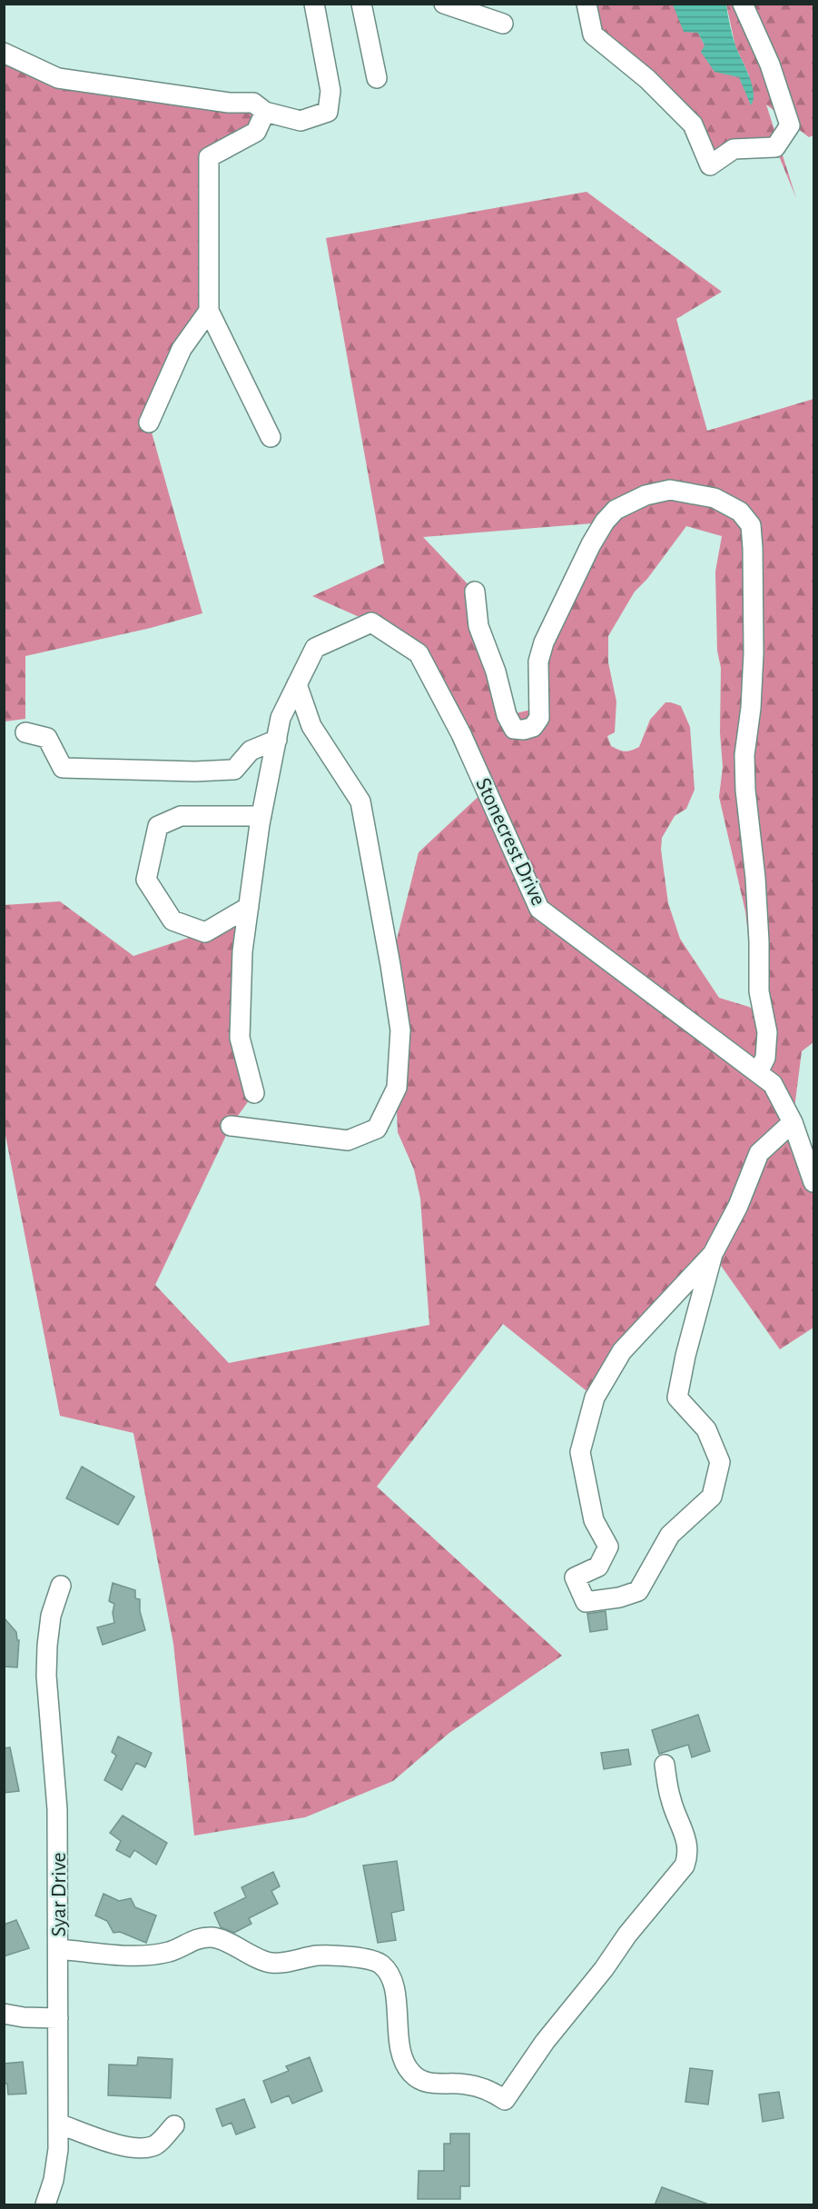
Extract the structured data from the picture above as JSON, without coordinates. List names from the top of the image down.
{
  "streets": {
    "street": ["Stonecrest Drive", "Syar Drive"]
  }
}
